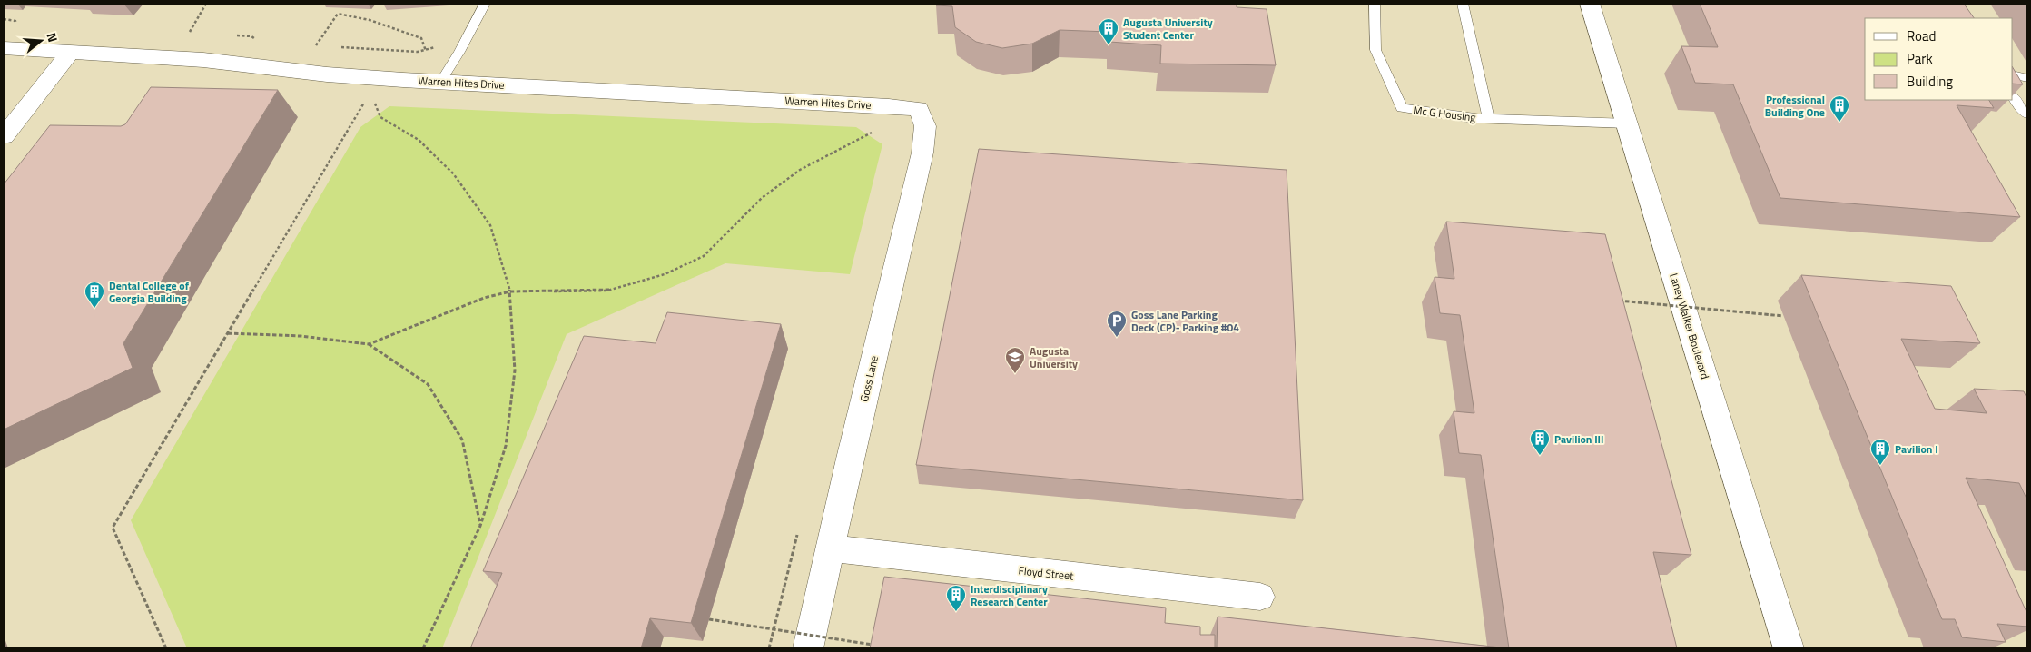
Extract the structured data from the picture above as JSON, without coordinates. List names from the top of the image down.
{
  "streets": {
    "street": [
      "Warren Hites Drive",
      "Laney Walker Boulevard",
      "Goss Lane",
      "Floyd Street"
    ],
    "lane": ["Mc G Housing"]
  },
  "crossings": [
    ["Warren Hites Drive", "Goss Lane"],
    ["Mc G Housing", "Laney Walker Boulevard"],
    ["Goss Lane", "Floyd Street"]
  ],
  "places": {
    "building": [
      "Augusta University Student Center",
      "Professional Building One",
      "Dental College of Georgia Building",
      "Pavilion III",
      "Pavilion I",
      "Interdisciplinary Research Center"
    ],
    "parking": ["Goss Lane Parking Deck (CP)- Parking #04"],
    "school or university": ["Augusta University"]
  },
  "legend": ["Road", "Park", "Building"],
  "north": "right"
}
